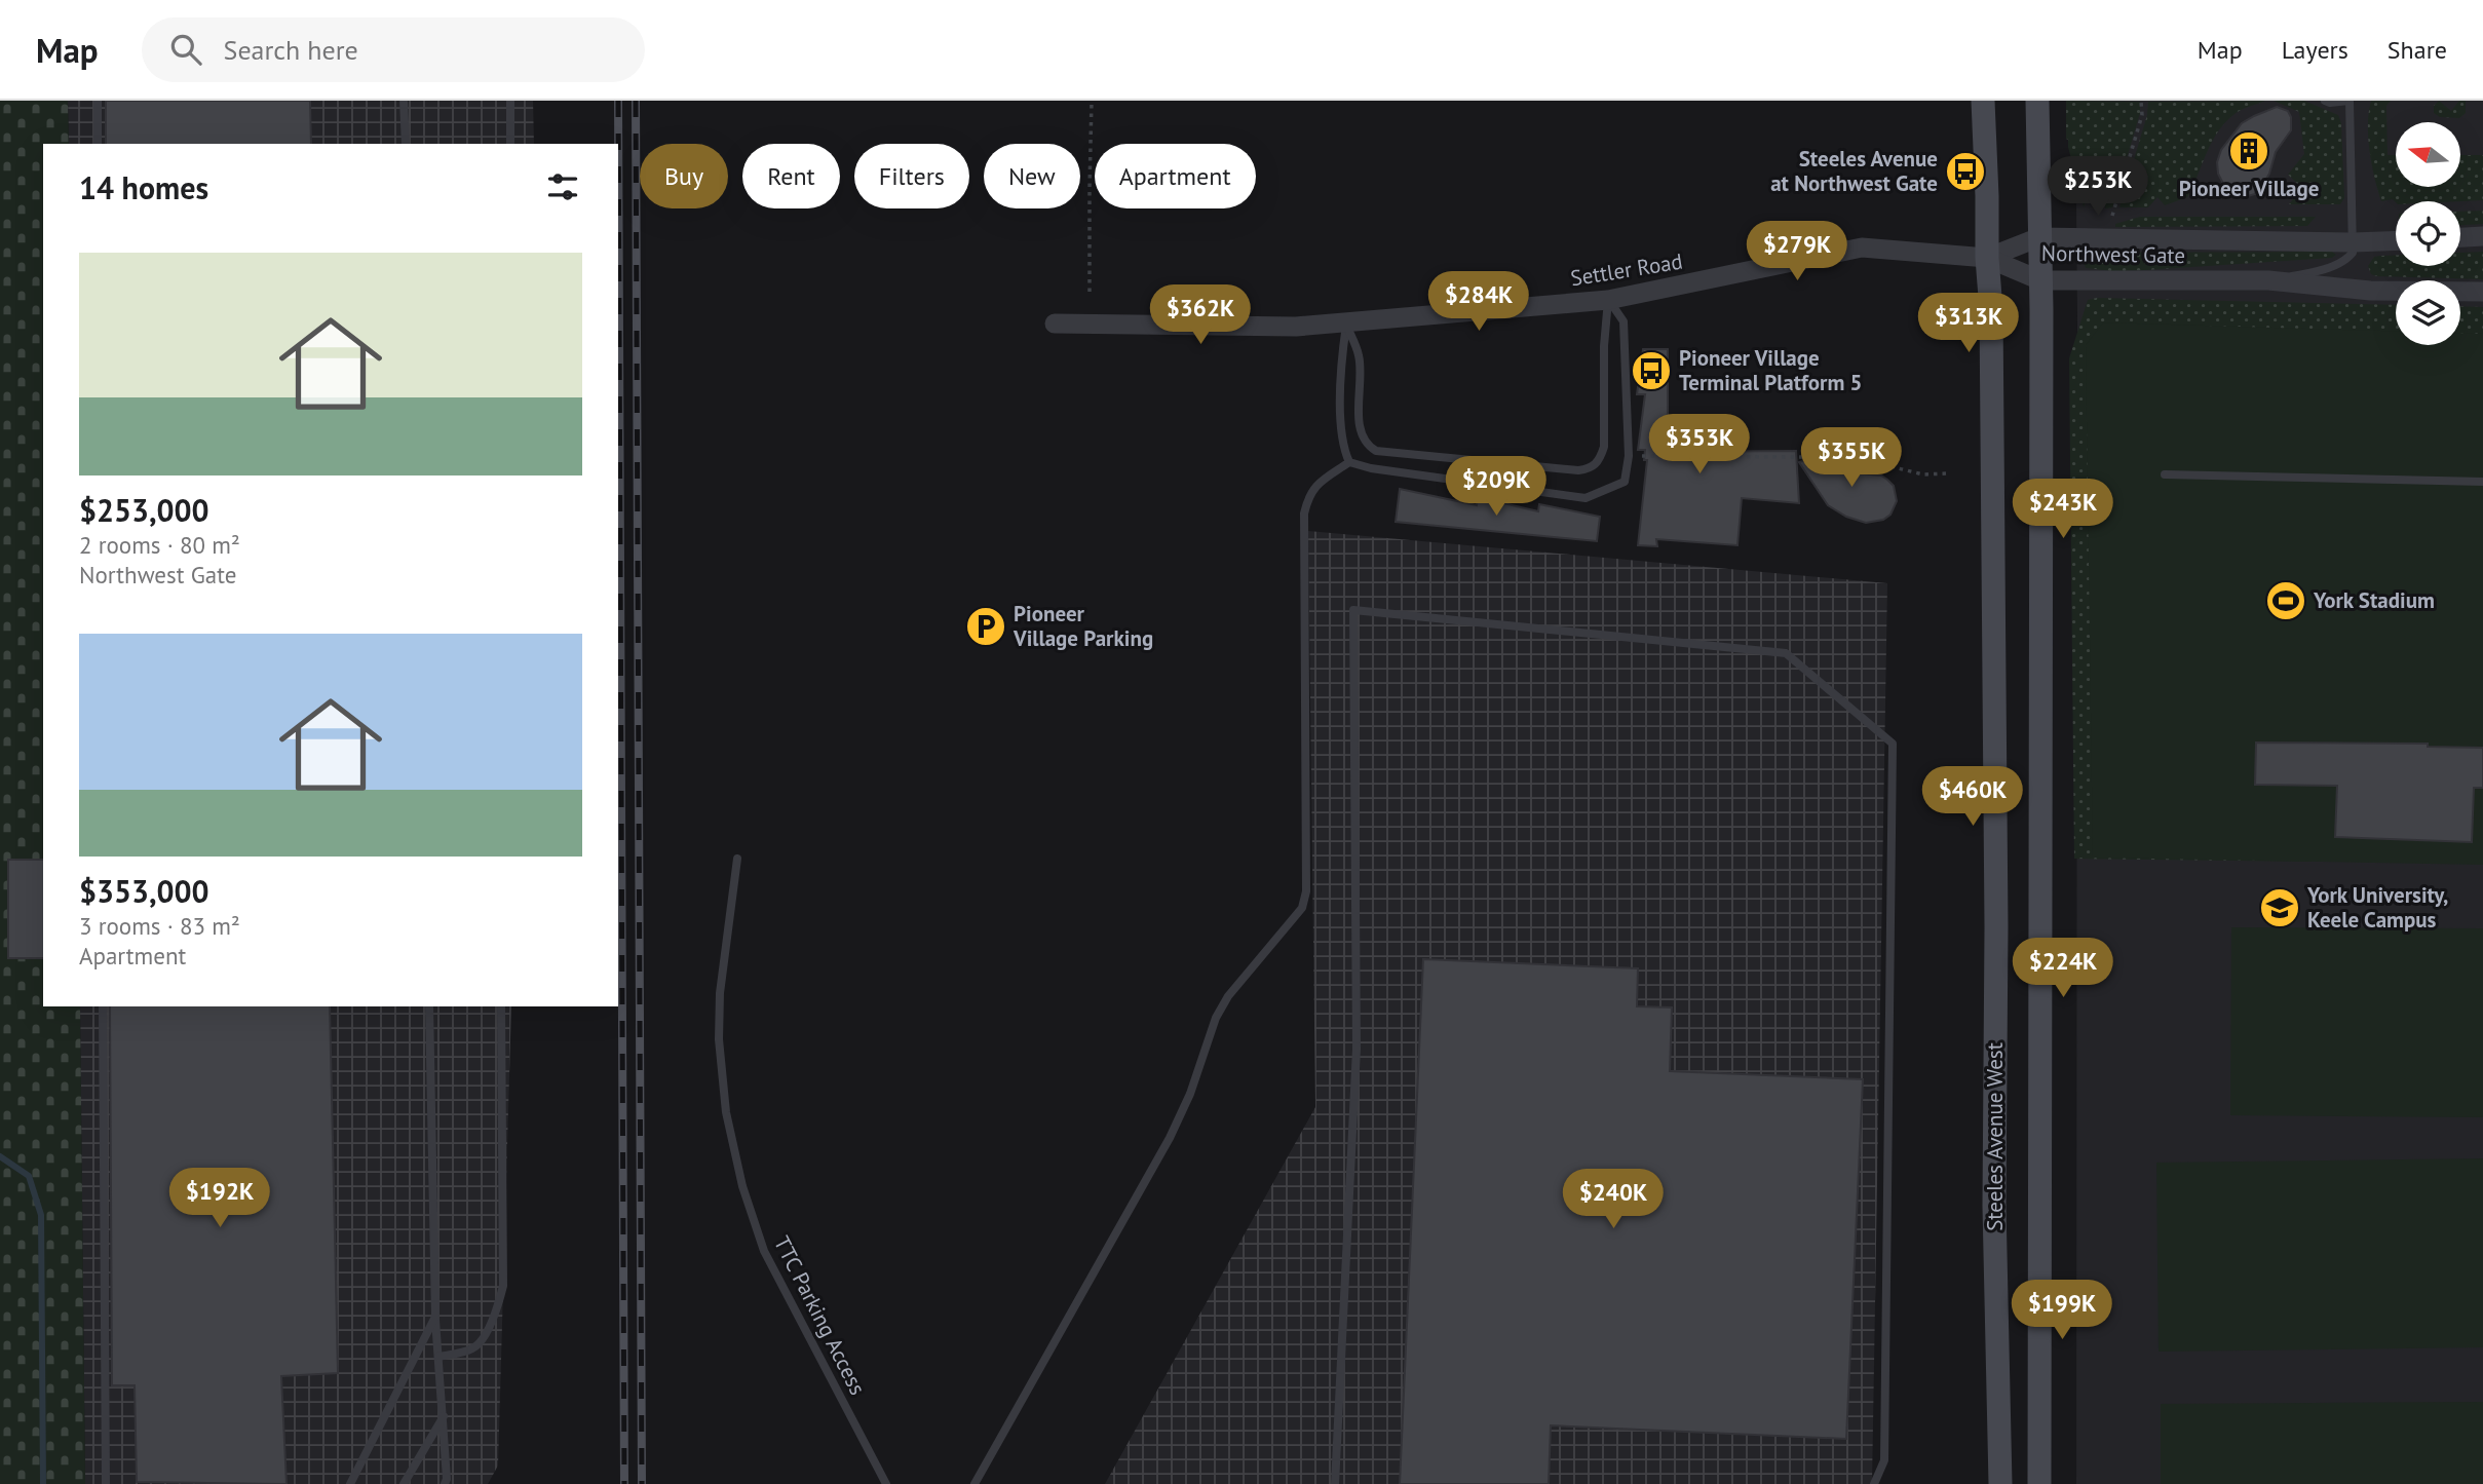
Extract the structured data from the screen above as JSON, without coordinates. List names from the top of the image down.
{
  "streets": {
    "main road": ["Steeles Avenue West"],
    "street": ["Northwest Gate", "Settler Road"],
    "lane": ["TTC Parking Access"]
  },
  "crossings": [
    ["Northwest Gate", "Settler Road"],
    ["Northwest Gate", "Steeles Avenue West"],
    ["Settler Road", "Steeles Avenue West"]
  ],
  "places": {
    "building": ["Pioneer Village"],
    "bus stop": ["Steeles Avenue at Northwest Gate", "Pioneer Village Terminal Platform 5"],
    "sports": ["York Stadium"],
    "parking": ["Pioneer Village Parking"],
    "school or university": ["York University, Keele Campus"]
  },
  "north": "left",
  "page": {
    "header": "Map",
    "search": "Search here",
    "nav": ["Map", "Layers", "Share"],
    "chip": [
      "Buy",
      "Rent",
      "Filters",
      "New",
      "Apartment"
    ],
    "heading": "14 homes",
    "price": [
      "$253K",
      "$279K",
      "$284K",
      "$362K",
      "$313K",
      "$353K",
      "$355K",
      "$209K",
      "$243K",
      "$460K",
      "$224K",
      "$192K",
      "$240K",
      "$199K"
    ],
    "list": [
      {
        "name": "$253,000",
        "note": "2 rooms · 80 m² · Northwest Gate"
      },
      {
        "name": "$353,000",
        "note": "3 rooms · 83 m² · Apartment"
      }
    ]
  }
}
